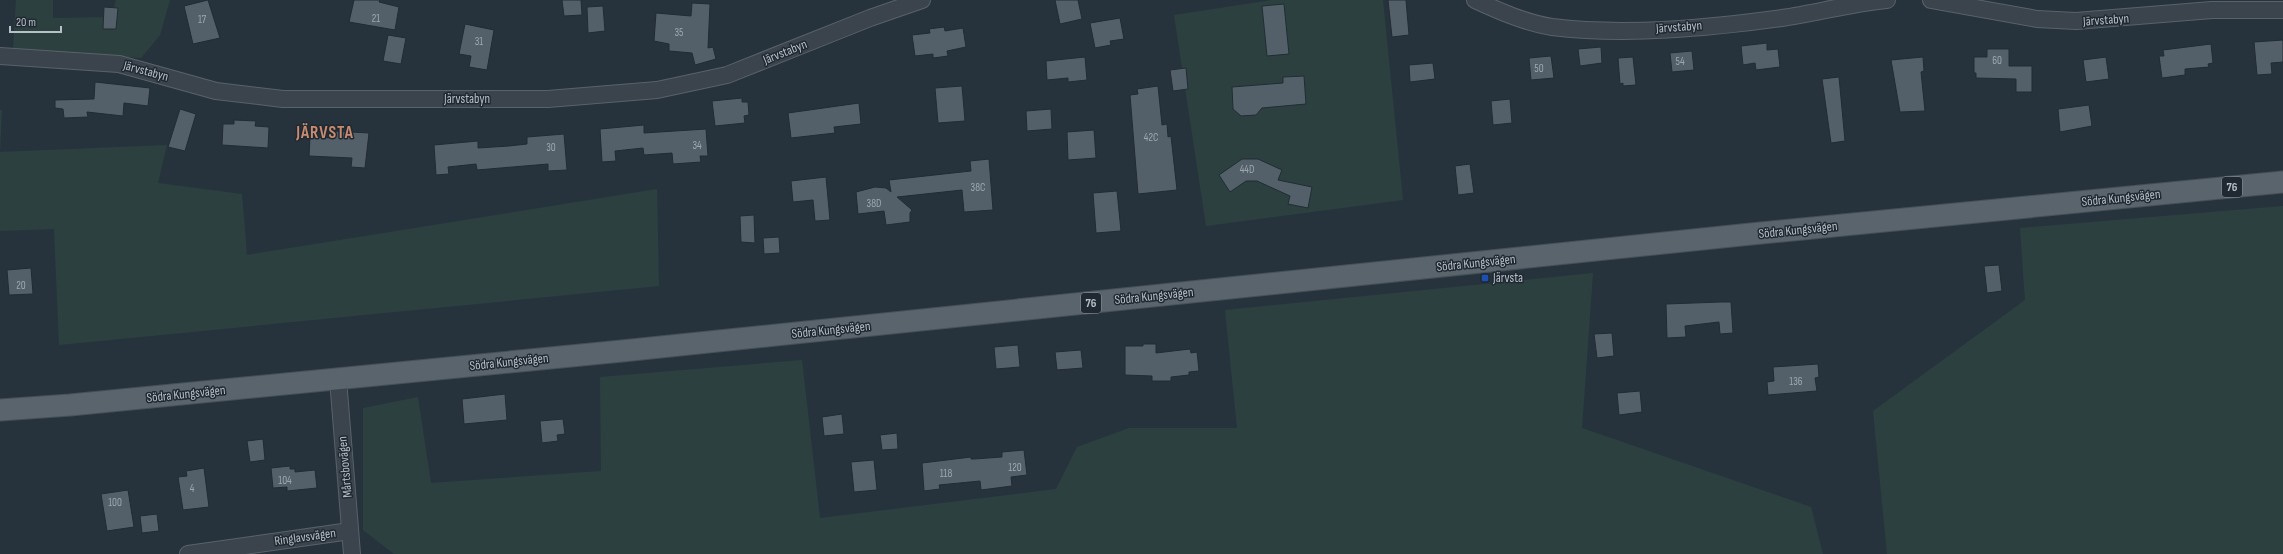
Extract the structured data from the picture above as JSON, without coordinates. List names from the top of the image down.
{
  "streets": {
    "main road": ["76", "Södra Kungsvägen"],
    "street": ["Järvstabyn", "Mårtsbovägen", "Ringlavsvägen"]
  },
  "crossings": [
    ["Södra Kungsvägen", "Mårtsbovägen"],
    ["Mårtsbovägen", "Ringlavsvägen"]
  ],
  "districts": ["JÄRVSTA"],
  "places": {
    "transit": ["Järvsta"]
  },
  "house_numbers": [
    "21",
    "17",
    "35",
    "31",
    "60",
    "54",
    "50",
    "42C",
    "34",
    "30",
    "44D",
    "38C",
    "38D",
    "20",
    "136",
    "120",
    "118",
    "104",
    "4",
    "100"
  ],
  "scale_bar": "20 m"
}
